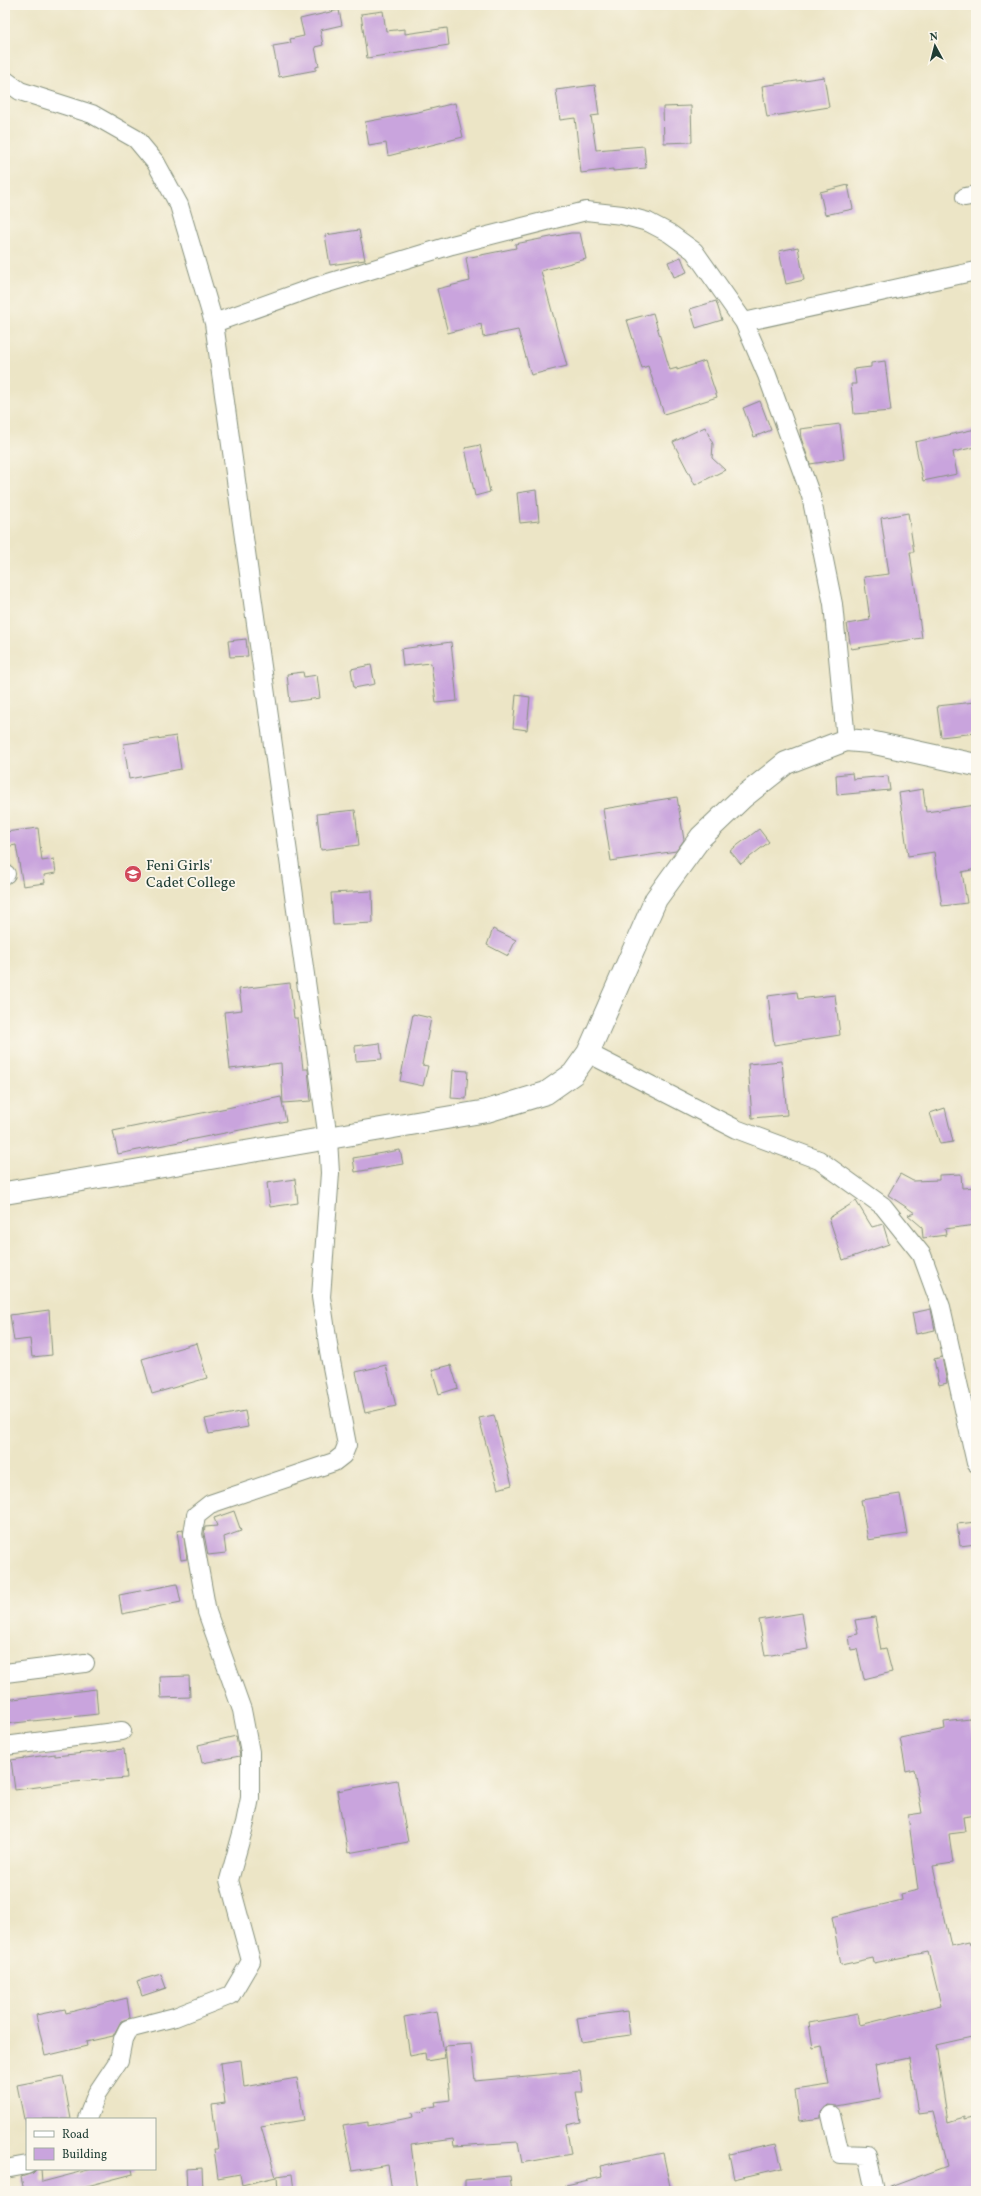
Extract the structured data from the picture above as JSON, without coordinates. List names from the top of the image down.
{
  "places": {
    "school or university": ["Feni Girls' Cadet College"]
  },
  "legend": ["Road", "Building"],
  "north": "top"
}
